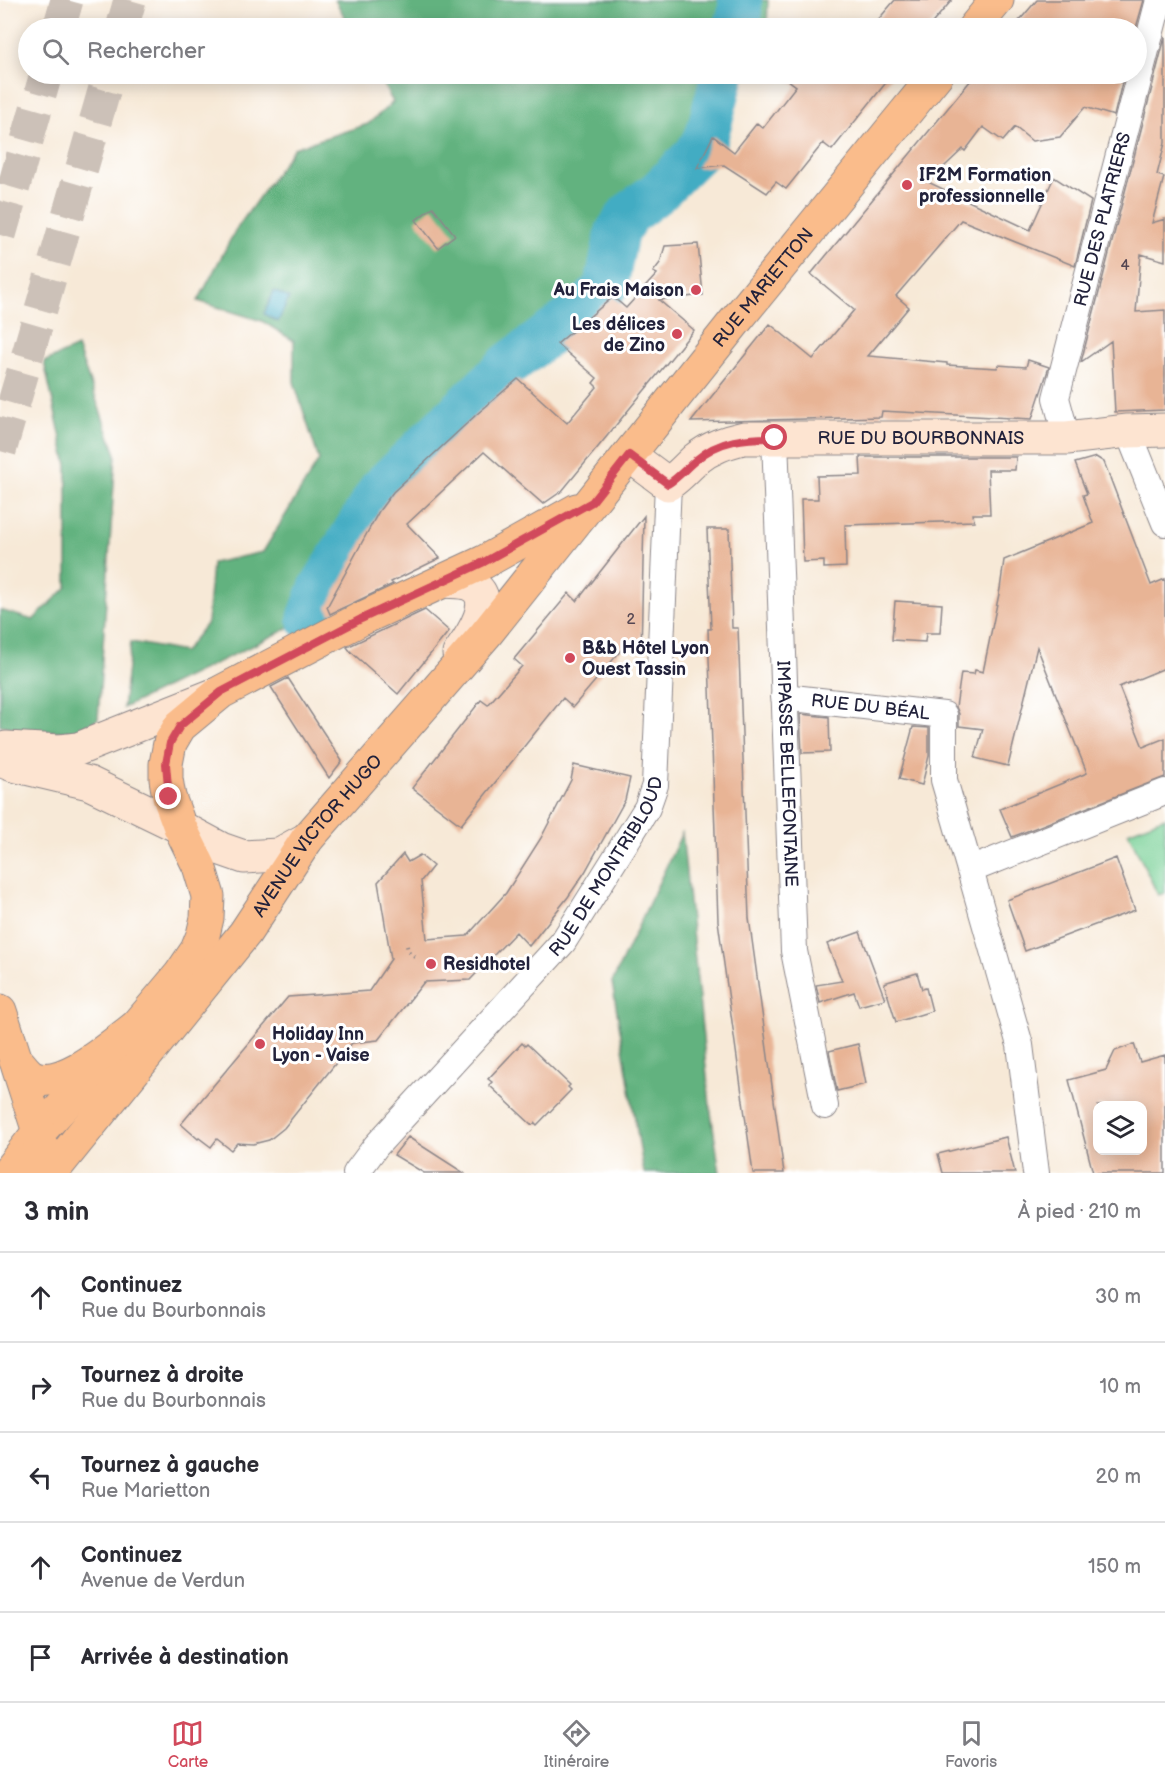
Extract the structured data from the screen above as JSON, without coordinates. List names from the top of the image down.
{
  "streets": {
    "main road": ["RUE MARIETTON", "RUE DU BOURBONNAIS", "AVENUE VICTOR HUGO"],
    "street": [
      "RUE DES PLATRIERS",
      "RUE DU BÉAL",
      "IMPASSE BELLEFONTAINE",
      "RUE DE MONTRIBLOUD"
    ]
  },
  "crossings": [
    ["RUE DES PLATRIERS", "RUE DU BOURBONNAIS"],
    ["RUE MARIETTON", "AVENUE VICTOR HUGO"],
    ["RUE DU BOURBONNAIS", "IMPASSE BELLEFONTAINE"],
    ["RUE DU BOURBONNAIS", "RUE DE MONTRIBLOUD"],
    ["RUE DU BÉAL", "IMPASSE BELLEFONTAINE"]
  ],
  "places": [
    "IF2M Formation professionnelle",
    "Au Frais Maison",
    "Les délices de Zino",
    "B&b Hôtel Lyon Ouest Tassin",
    "Residhotel",
    "Holiday Inn Lyon - Vaise"
  ],
  "house_numbers": ["4", "2"],
  "page": {
    "search": "Rechercher",
    "heading": ["3 min", "À pied · 210 m"],
    "list": [
      ["Continuez", "Rue du Bourbonnais", "30 m"],
      ["Tournez à droite", "Rue du Bourbonnais", "10 m"],
      ["Tournez à gauche", "Rue Marietton", "20 m"],
      ["Continuez", "Avenue de Verdun", "150 m"],
      "Arrivée à destination"
    ],
    "nav": ["Carte", "Itinéraire", "Favoris"]
  }
}
